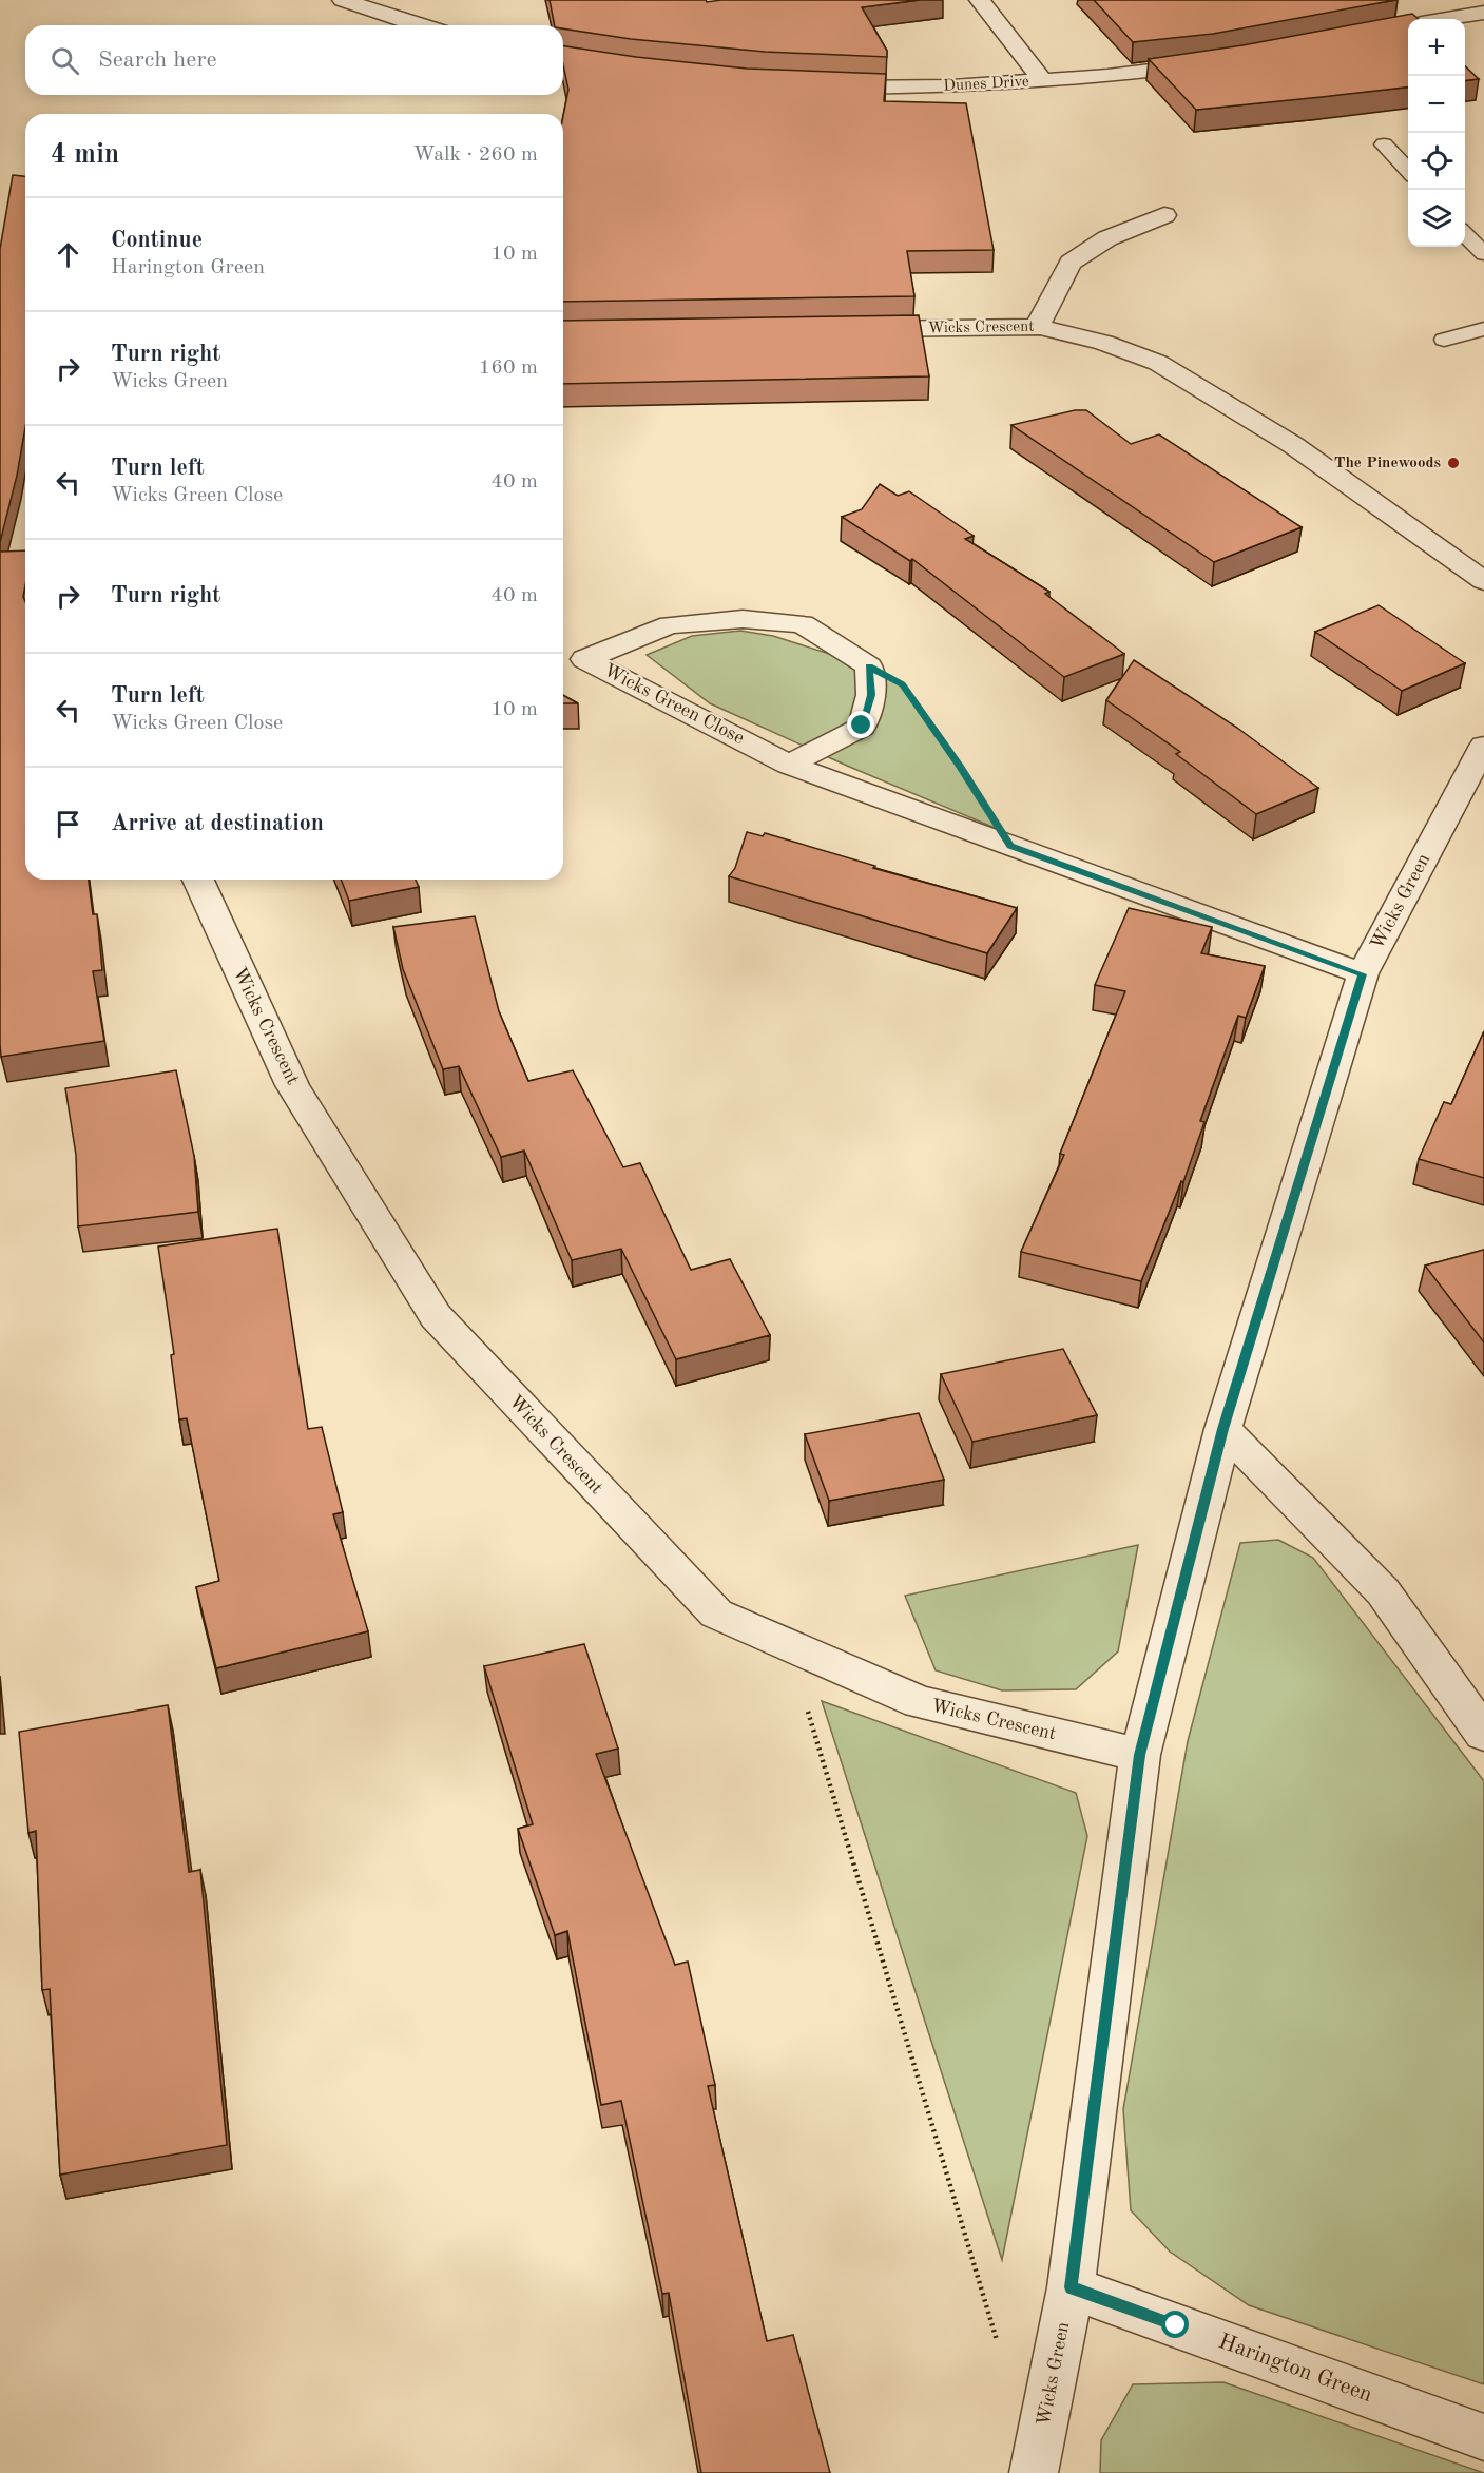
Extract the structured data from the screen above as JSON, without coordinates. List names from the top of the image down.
{
  "streets": {
    "street": [
      "Dunes Drive",
      "Wicks Crescent",
      "Wicks Green Close",
      "Wicks Green",
      "Harington Green"
    ]
  },
  "crossings": [
    ["Wicks Crescent", "Wicks Green"],
    ["Wicks Green Close", "Wicks Green"],
    ["Wicks Green", "Harington Green"]
  ],
  "places": ["The Pinewoods"],
  "page": {
    "map_buttons": ["+", "−"],
    "search": "Search here",
    "heading": ["4 min", "Walk · 260 m"],
    "list": [
      ["Continue", "Harington Green", "10 m"],
      ["Turn right", "Wicks Green", "160 m"],
      ["Turn left", "Wicks Green Close", "40 m"],
      ["Turn right", "40 m"],
      ["Turn left", "Wicks Green Close", "10 m"],
      "Arrive at destination"
    ]
  }
}
